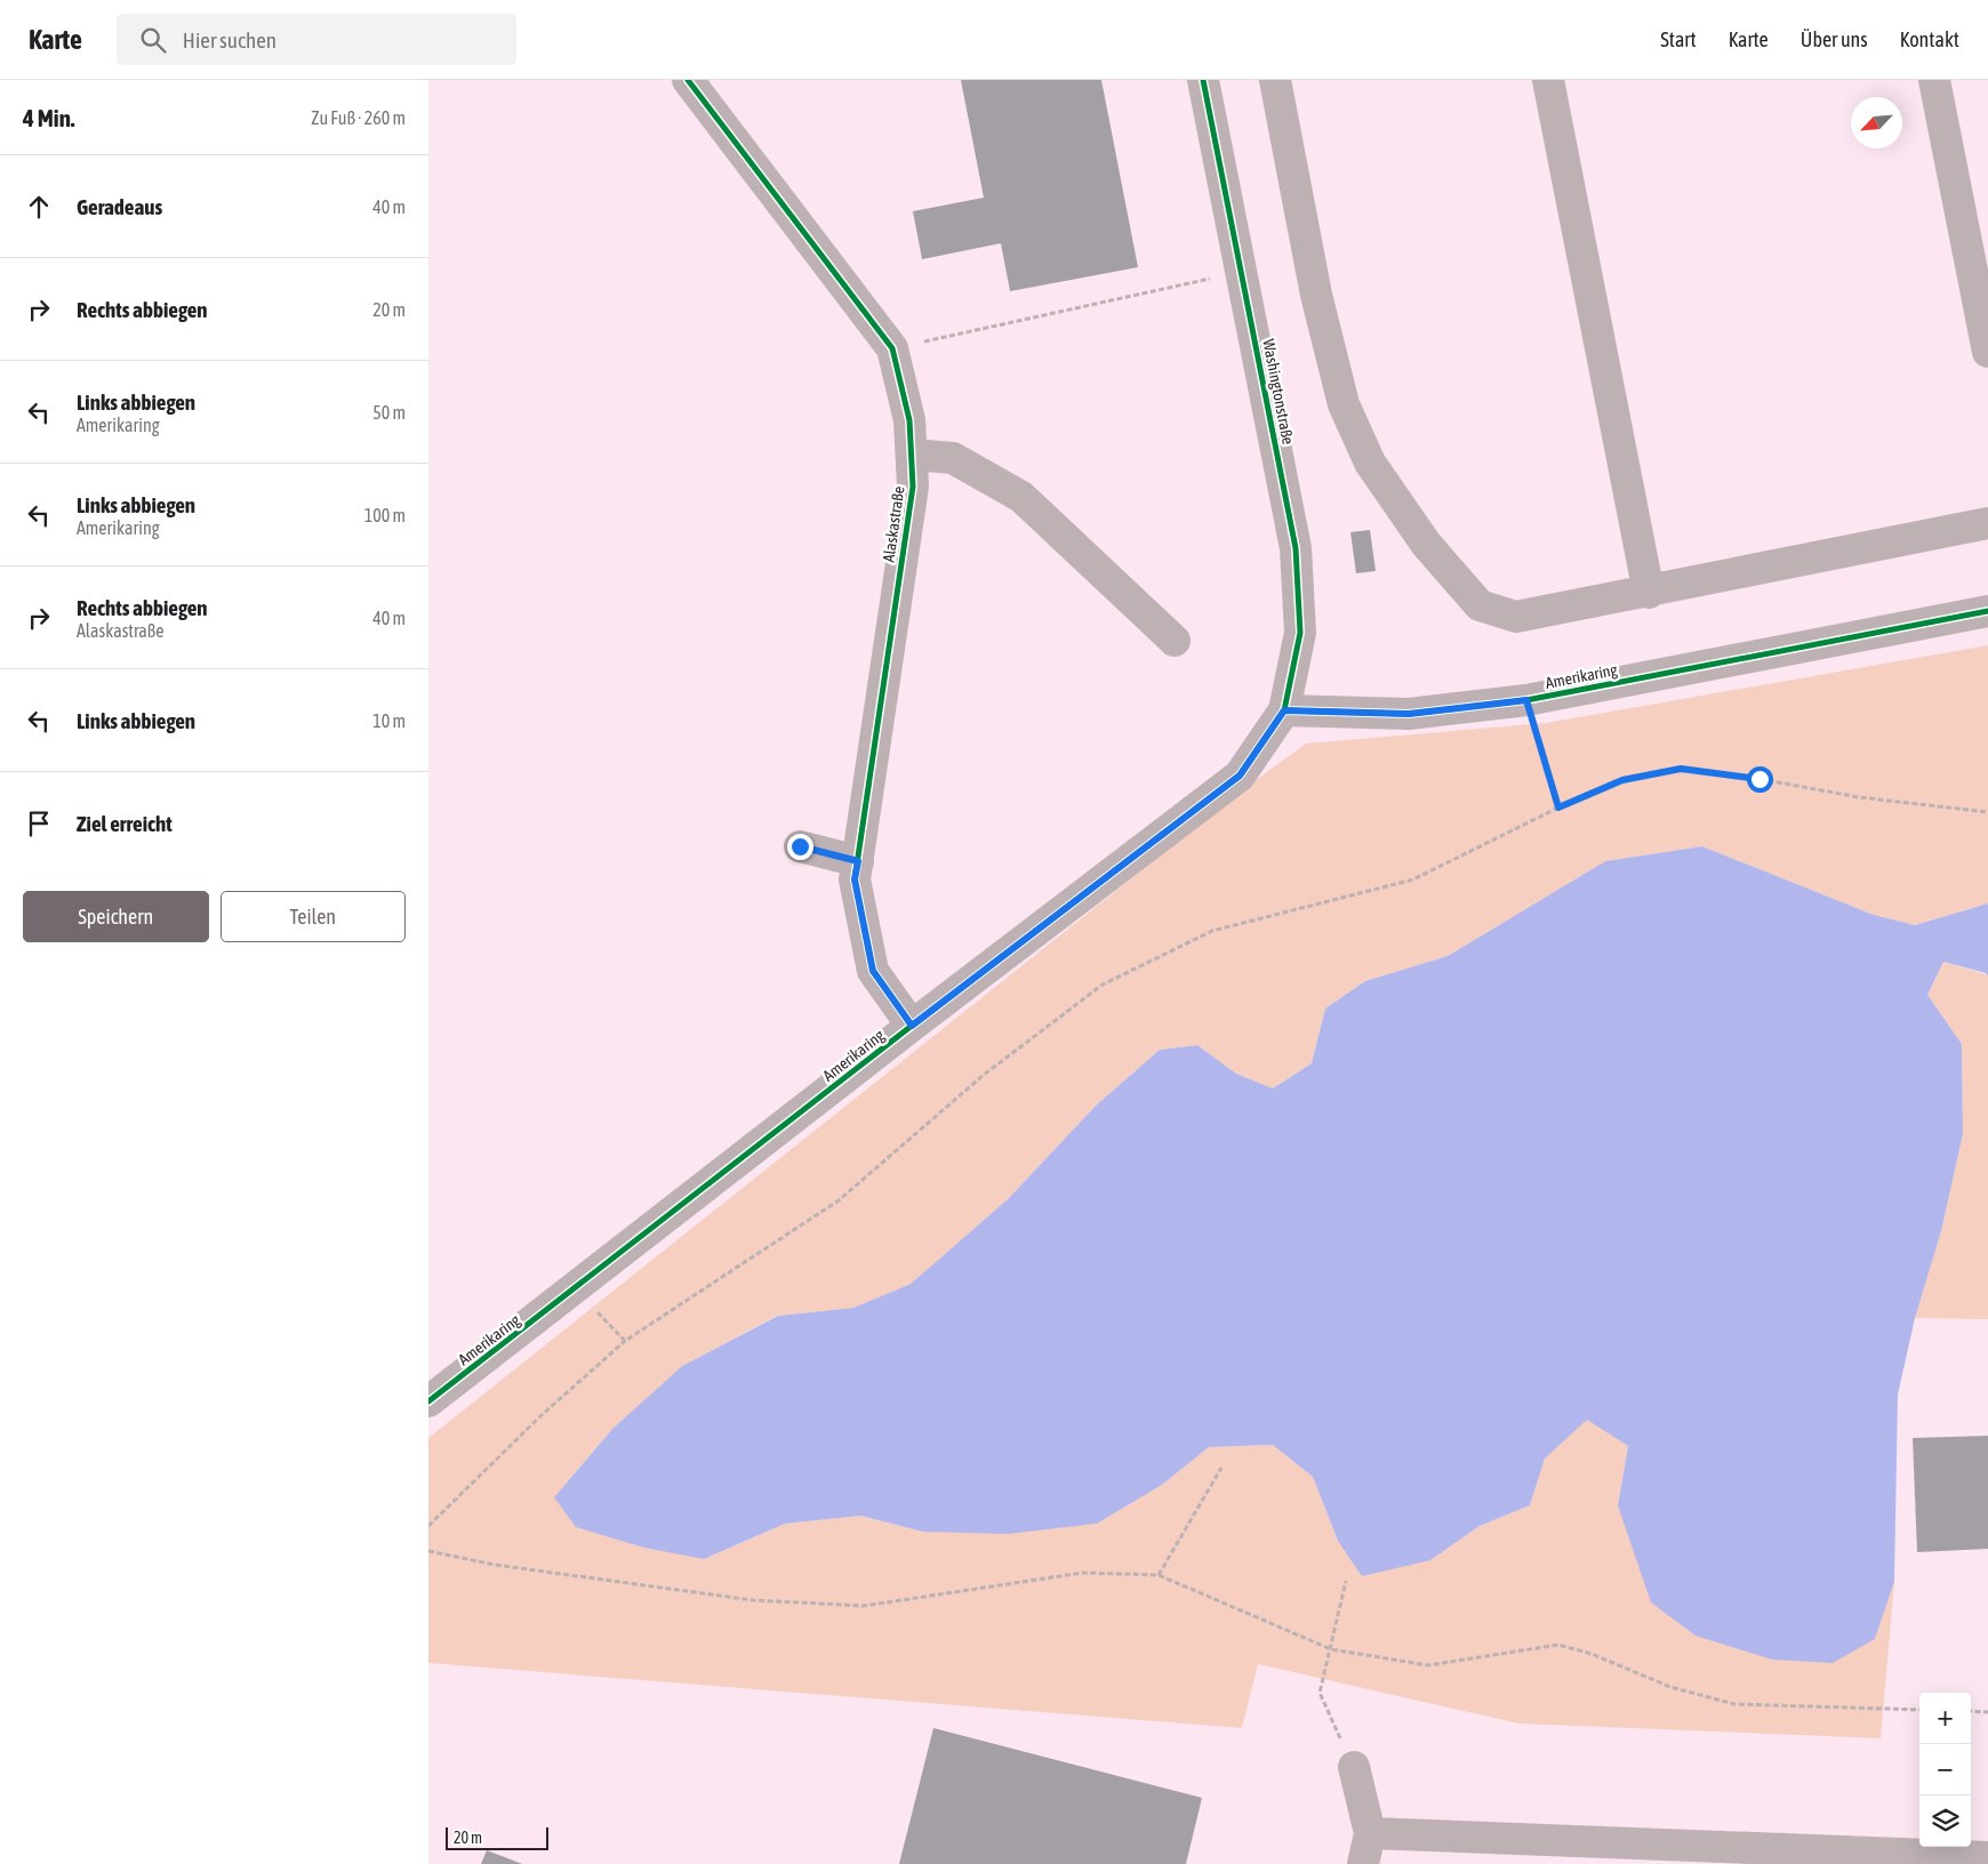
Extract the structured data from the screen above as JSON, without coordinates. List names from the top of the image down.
{
  "streets": {
    "street": ["Washingtonstraße", "Alaskastraße", "Amerikaring"]
  },
  "crossings": [
    ["Washingtonstraße", "Amerikaring"],
    ["Alaskastraße", "Amerikaring"]
  ],
  "scale_bar": "20 m",
  "north": "bottom left",
  "page": {
    "header": "Karte",
    "search": "Hier suchen",
    "nav": [
      "Start",
      "Karte",
      "Über uns",
      "Kontakt"
    ],
    "heading": ["4 Min.", "Zu Fuß · 260 m"],
    "list": [
      ["Geradeaus", "40 m"],
      ["Rechts abbiegen", "20 m"],
      ["Links abbiegen", "Amerikaring", "50 m"],
      ["Links abbiegen", "Amerikaring", "100 m"],
      ["Rechts abbiegen", "Alaskastraße", "40 m"],
      ["Links abbiegen", "10 m"],
      "Ziel erreicht"
    ],
    "buttons": ["Speichern", "Teilen"],
    "map_buttons": ["+", "−"],
    "scale": "20 m"
  }
}
